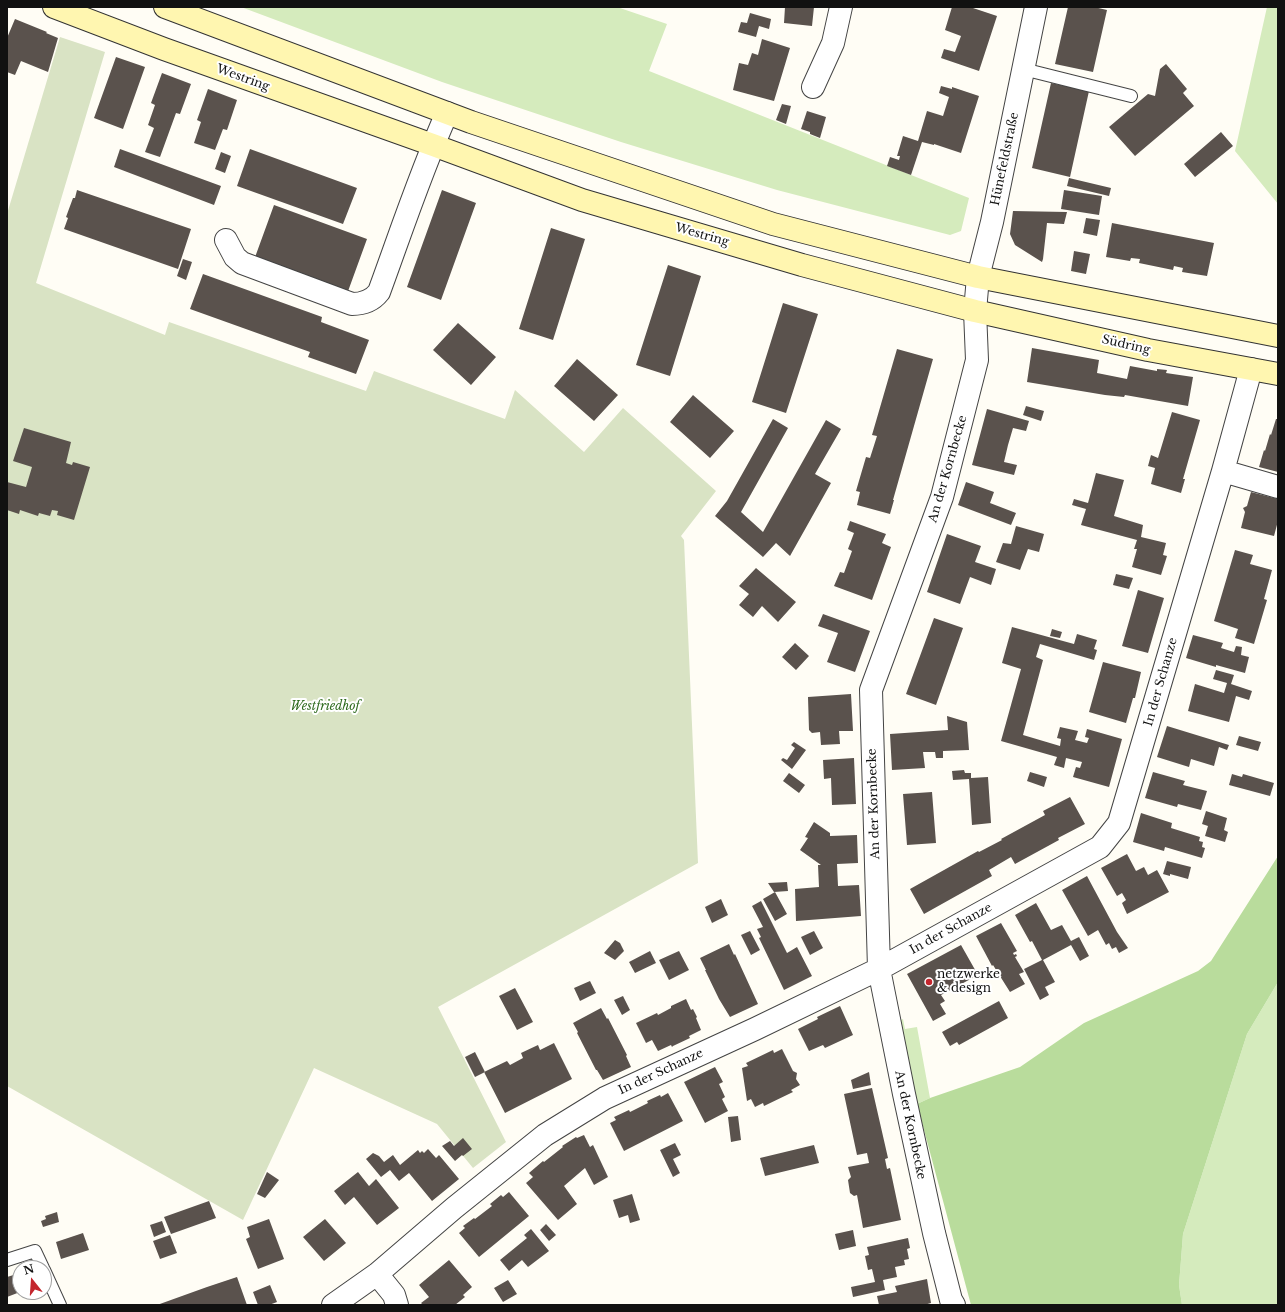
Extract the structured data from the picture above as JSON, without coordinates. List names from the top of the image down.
{
  "streets": {
    "main road": ["Westring", "Südring"],
    "street": ["Hünefeldstraße", "An der Kornbecke", "In der Schanze"]
  },
  "crossings": [
    ["Westring", "Hünefeldstraße"],
    ["Westring", "Südring"],
    ["Westring", "An der Kornbecke"],
    ["Hünefeldstraße", "Südring"],
    ["Hünefeldstraße", "An der Kornbecke"],
    ["Südring", "An der Kornbecke"],
    ["Südring", "In der Schanze"],
    ["An der Kornbecke", "In der Schanze"]
  ],
  "parks": ["Westfriedhof"],
  "places": ["netzwerke & design"],
  "north": "top"
}
